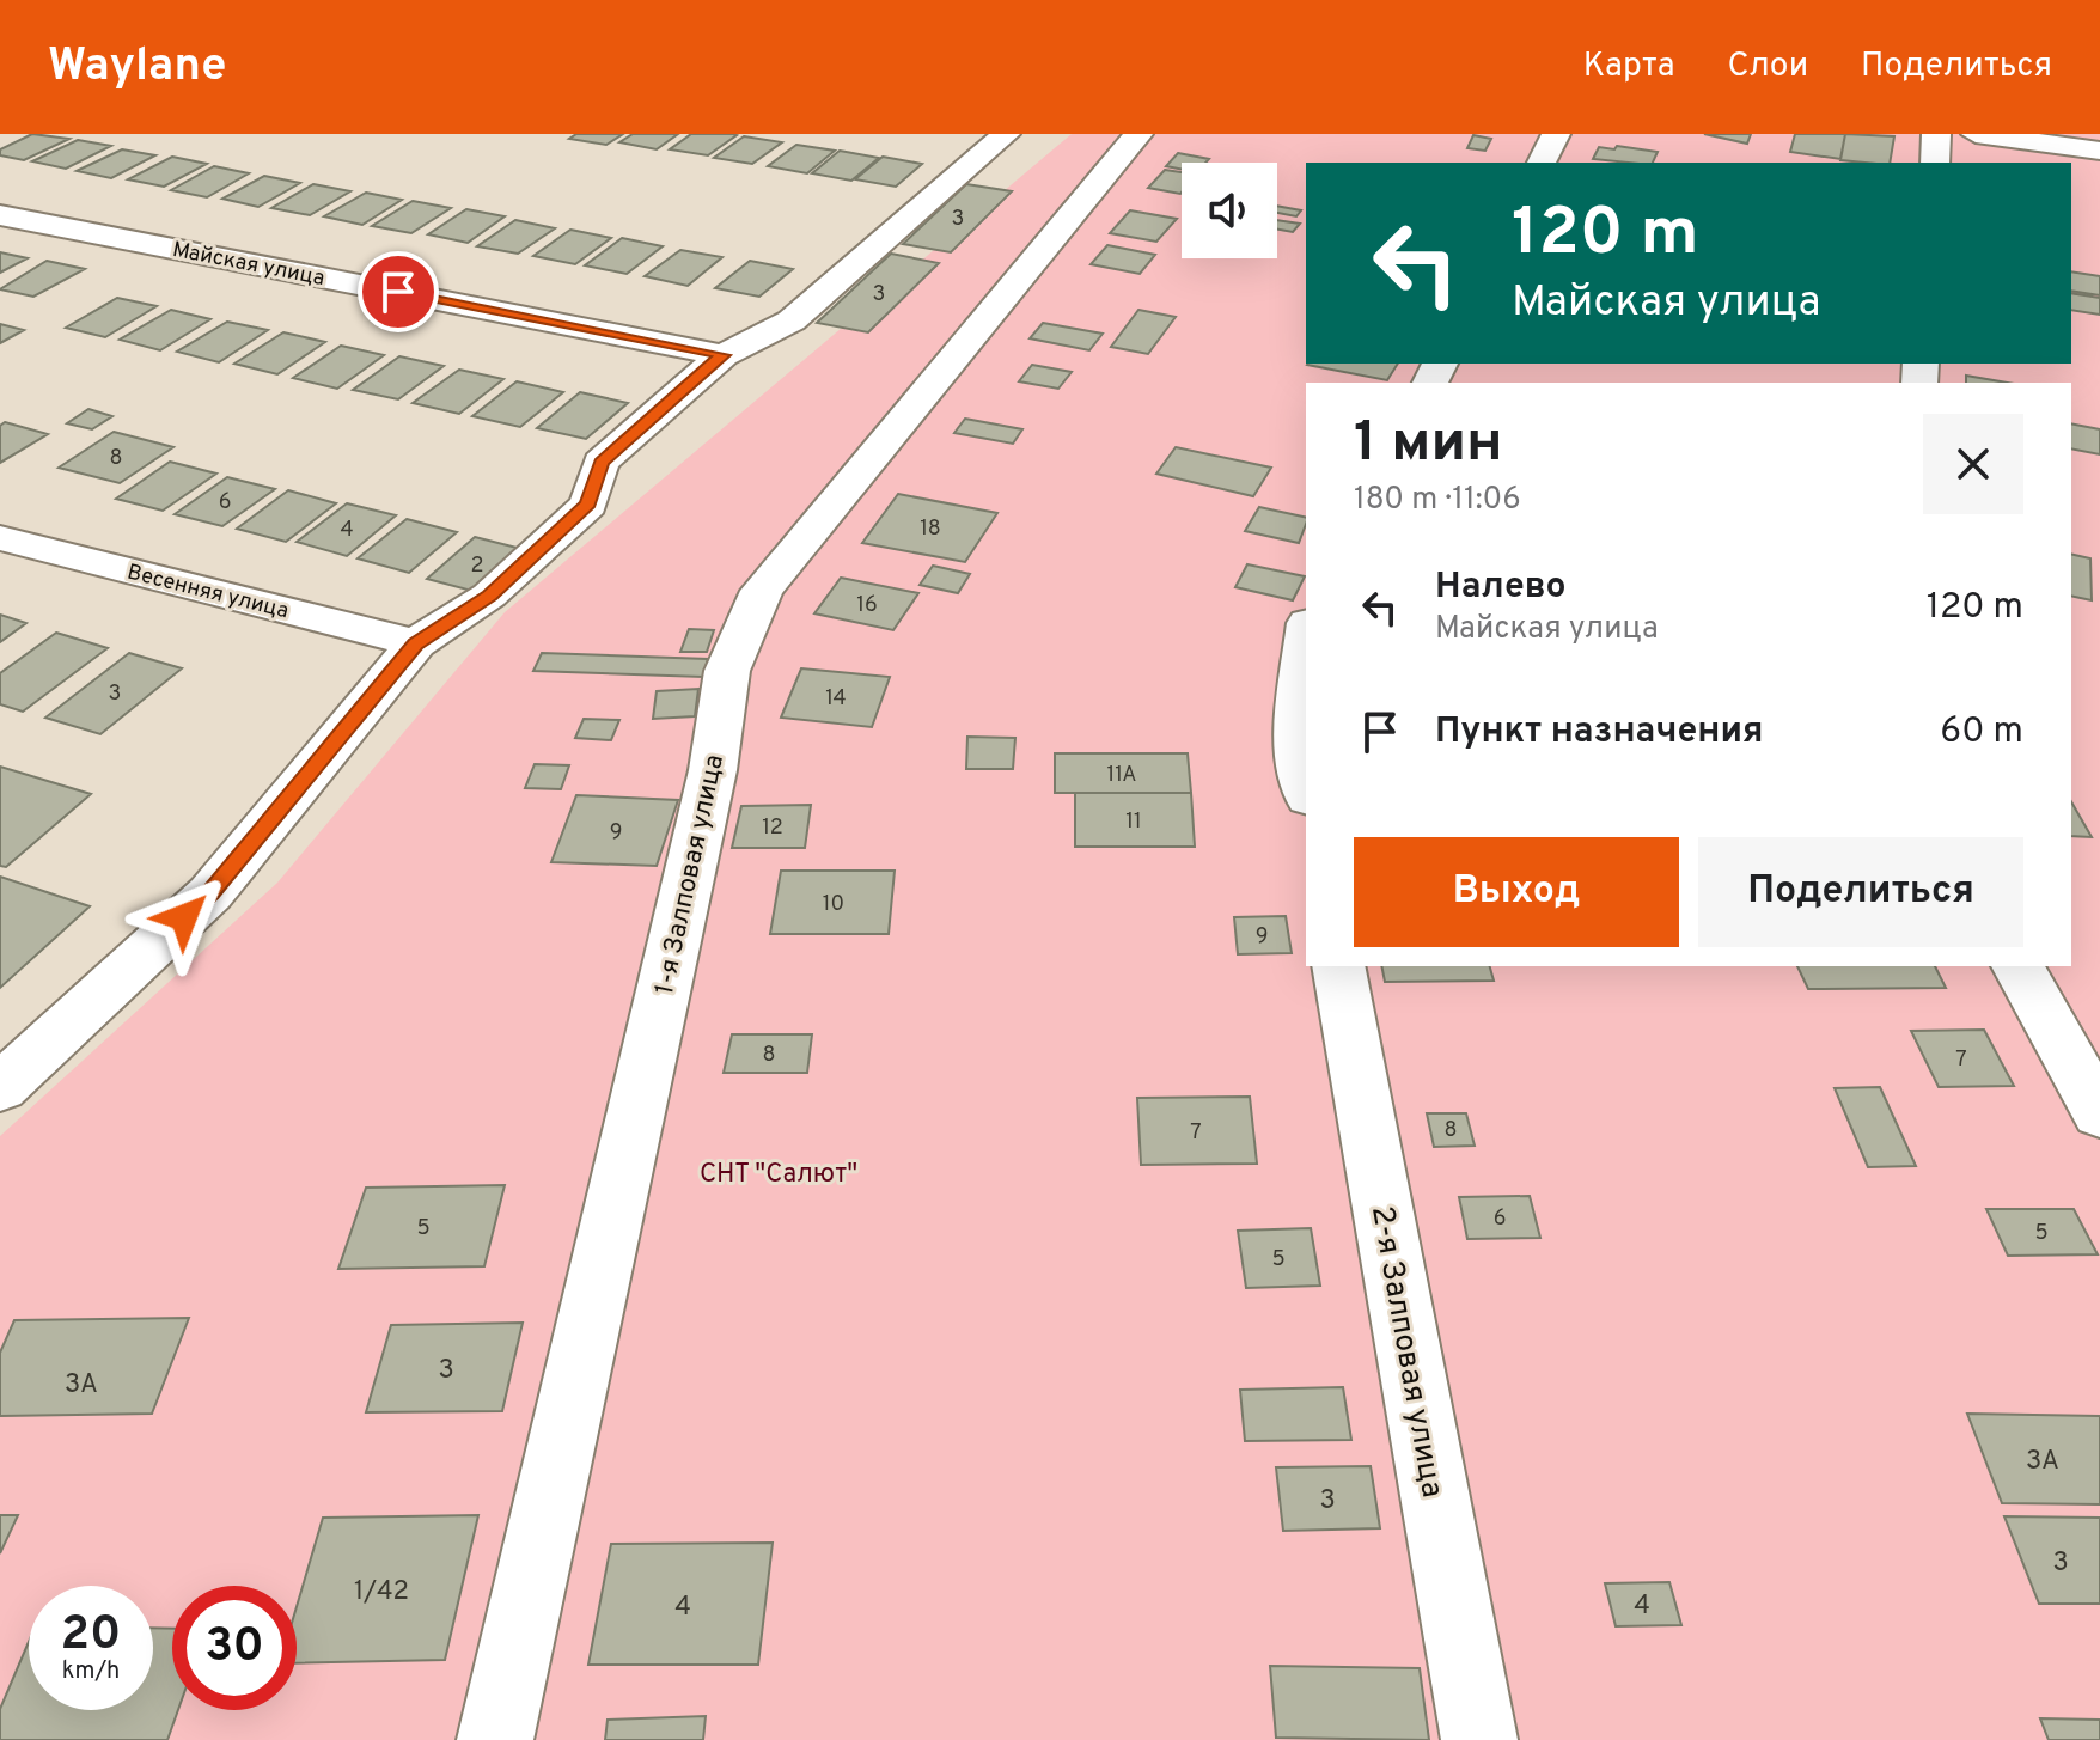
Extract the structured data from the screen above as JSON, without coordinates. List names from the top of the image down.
{
  "streets": {
    "street": [
      "Майская улица",
      "Весенняя улица",
      "1-я Залповая улица",
      "2-я Залповая улица"
    ]
  },
  "parks": ["СНТ \"Салют\""],
  "house_numbers": [
    "3",
    "3",
    "8",
    "6",
    "18",
    "4",
    "2",
    "16",
    "3",
    "14",
    "11А",
    "11",
    "12",
    "9",
    "10",
    "9",
    "8",
    "7",
    "8",
    "7",
    "6",
    "5",
    "5",
    "5",
    "3",
    "3А",
    "3А",
    "3",
    "3",
    "1/42",
    "4",
    "4"
  ],
  "page": {
    "header": "Waylane",
    "nav": ["Карта", "Слои", "Поделиться"],
    "turn": ["120 m", "Майская улица"],
    "heading": ["1 мин", "180 m · 11:06"],
    "list": [
      {
        "name": "Налево",
        "note": "Майская улица",
        "value": "120 m"
      },
      {
        "name": "Пункт назначения",
        "value": "60 m"
      }
    ],
    "buttons": ["Выход", "Поделиться"],
    "speed": "20 km/h",
    "limit": "30"
  }
}
